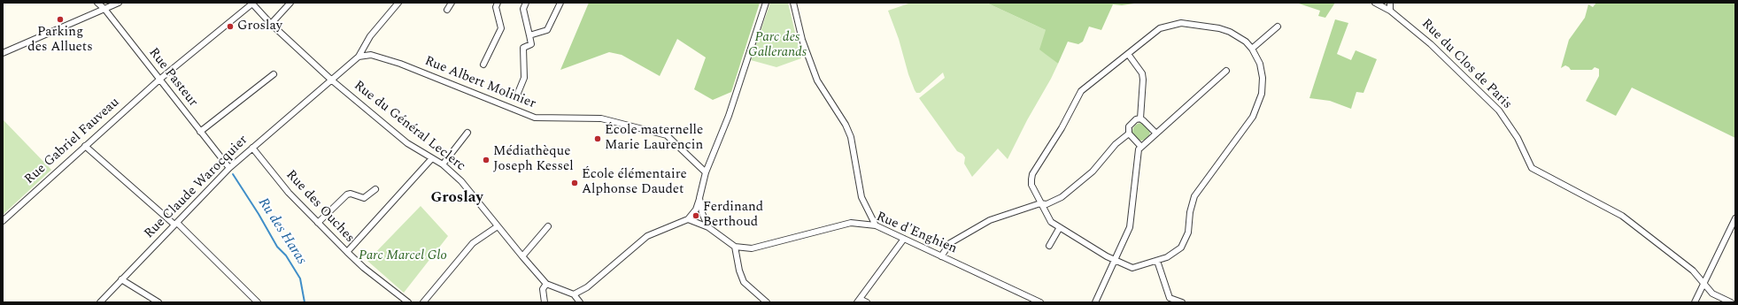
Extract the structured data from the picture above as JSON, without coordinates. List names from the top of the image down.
{
  "streets": {
    "street": [
      "Rue du Clos de Paris",
      "Rue Pasteur",
      "Rue Albert Molinier",
      "Rue du Général Leclerc",
      "Rue Gabriel Fauveau",
      "Rue Claude Warocquier",
      "Rue des Ouches",
      "Rue d'Enghien"
    ]
  },
  "crossings": [
    ["Rue Pasteur", "Rue Gabriel Fauveau"],
    ["Rue Pasteur", "Rue Claude Warocquier"],
    ["Rue Albert Molinier", "Rue Claude Warocquier"],
    ["Rue du Général Leclerc", "Rue Gabriel Fauveau"],
    ["Rue du Général Leclerc", "Rue Claude Warocquier"],
    ["Rue Claude Warocquier", "Rue des Ouches"]
  ],
  "districts": ["Groslay"],
  "water": ["Ru des Haras"],
  "parks": ["Parc des Gallerands", "Parc Marcel Glo"],
  "places": [
    "Parking des Alluets",
    "Groslay",
    "École maternelle Marie Laurencin",
    "Médiathèque Joseph Kessel",
    "École élémentaire Alphonse Daudet",
    "Ferdinand Berthoud"
  ]
}
